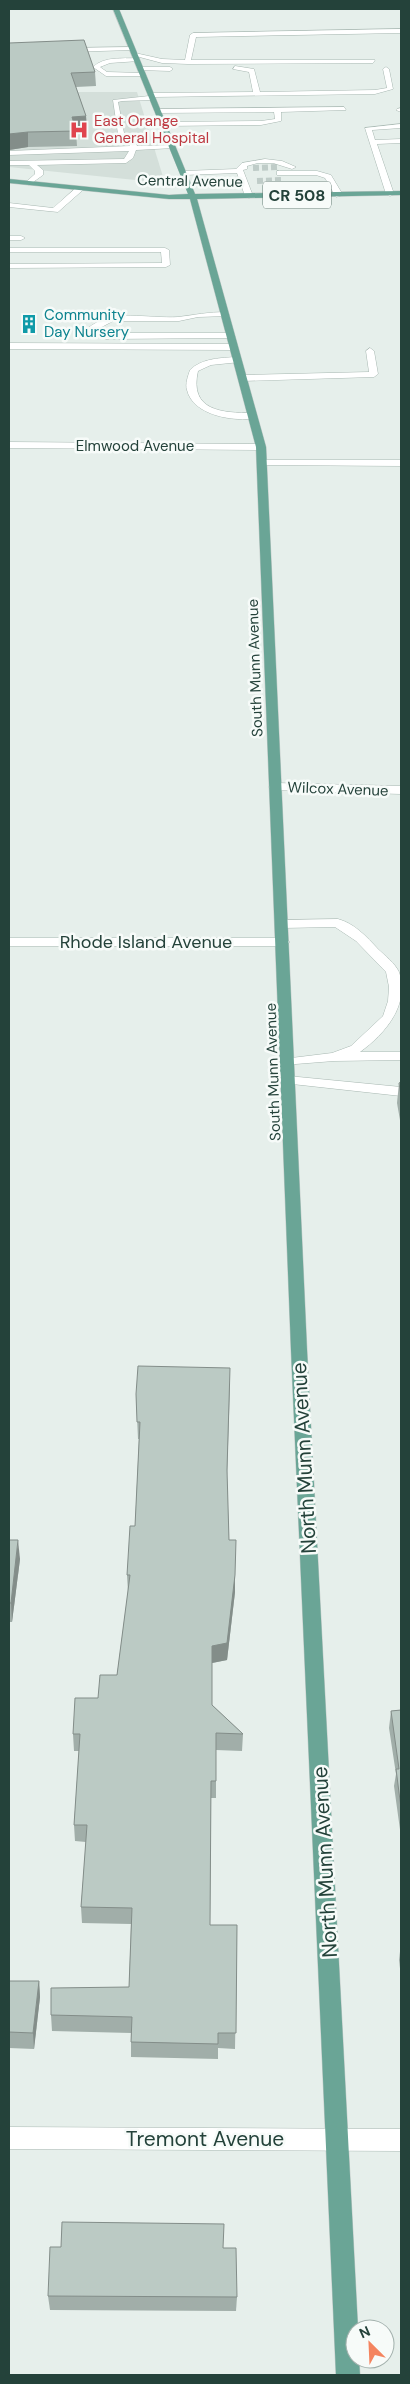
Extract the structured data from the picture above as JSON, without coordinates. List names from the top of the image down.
{
  "streets": {
    "main road": [
      "Central Avenue",
      "CR 508",
      "South Munn Avenue",
      "North Munn Avenue"
    ],
    "street": [
      "Elmwood Avenue",
      "Wilcox Avenue",
      "Rhode Island Avenue",
      "Tremont Avenue"
    ]
  },
  "crossings": [
    ["Central Avenue", "South Munn Avenue"],
    ["Elmwood Avenue", "South Munn Avenue"],
    ["South Munn Avenue", "Wilcox Avenue"],
    ["South Munn Avenue", "Rhode Island Avenue"],
    ["South Munn Avenue", "North Munn Avenue"],
    ["North Munn Avenue", "Tremont Avenue"]
  ],
  "places": {
    "hospital": ["East Orange General Hospital"],
    "building": ["Community Day Nursery"]
  },
  "north": "top left"
}
